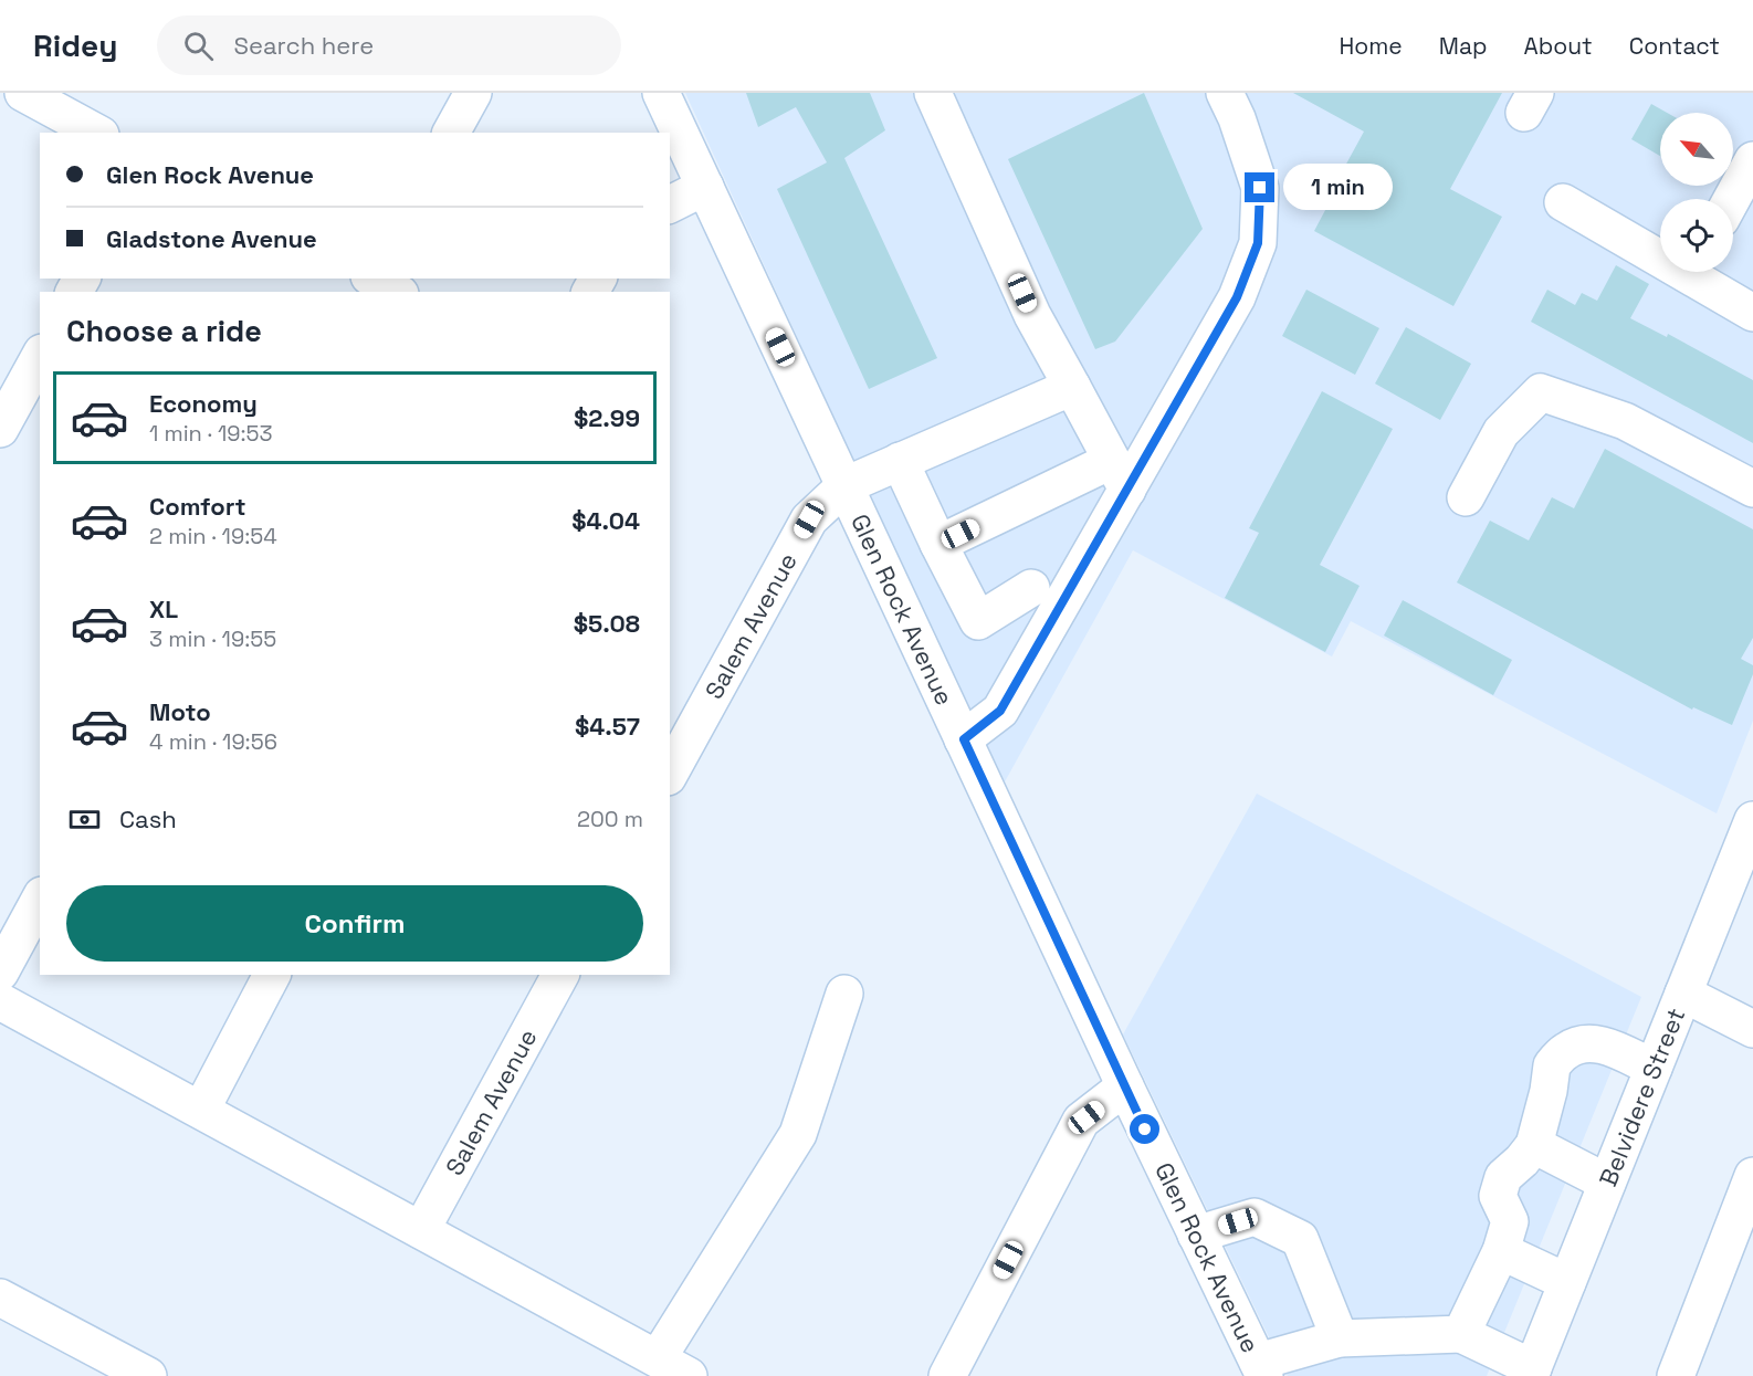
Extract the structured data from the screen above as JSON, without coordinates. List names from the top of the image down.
{
  "streets": {
    "street": ["Glen Rock Avenue", "Salem Avenue", "Belvidere Street"]
  },
  "crossings": [
    ["Glen Rock Avenue", "Salem Avenue"]
  ],
  "north": "top left",
  "page": {
    "header": "Ridey",
    "search": "Search here",
    "nav": [
      "Home",
      "Map",
      "About",
      "Contact"
    ],
    "banner": ["Glen Rock Avenue", "Gladstone Avenue"],
    "bubble": "1 min",
    "heading": "Choose a ride",
    "list": [
      {
        "name": "Economy",
        "note": "1 min · 19:53",
        "value": "$2.99"
      },
      {
        "name": "Comfort",
        "note": "2 min · 19:54",
        "value": "$4.04"
      },
      {
        "name": "XL",
        "note": "3 min · 19:55",
        "value": "$5.08"
      },
      {
        "name": "Moto",
        "note": "4 min · 19:56",
        "value": "$4.57"
      }
    ],
    "pay": ["Cash", "200 m"],
    "buttons": "Confirm"
  }
}
